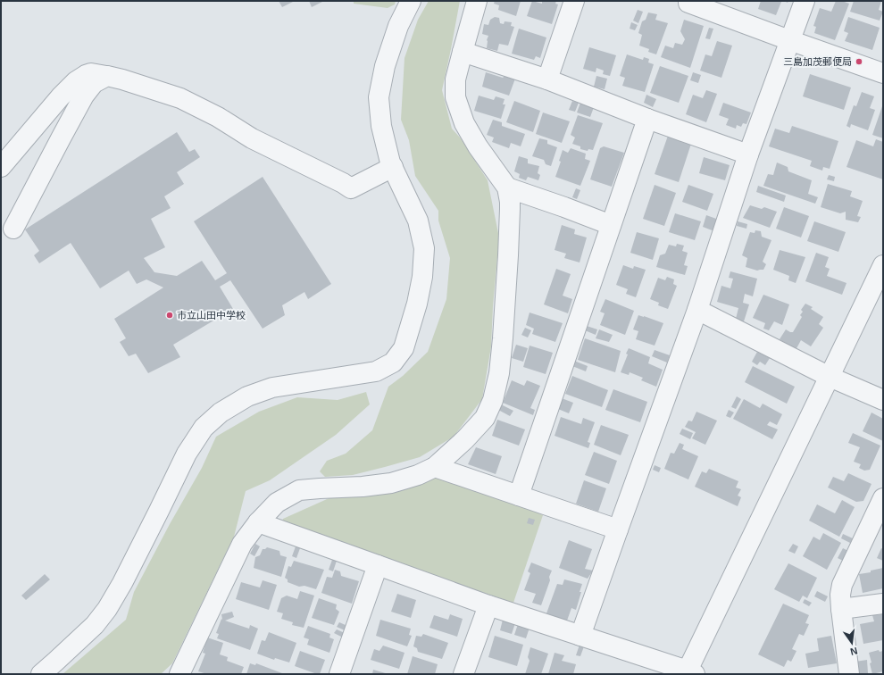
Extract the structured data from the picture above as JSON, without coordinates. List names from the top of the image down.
{
  "places": ["三島加茂郵便局", "市立山田中学校"],
  "north": "bottom"
}
